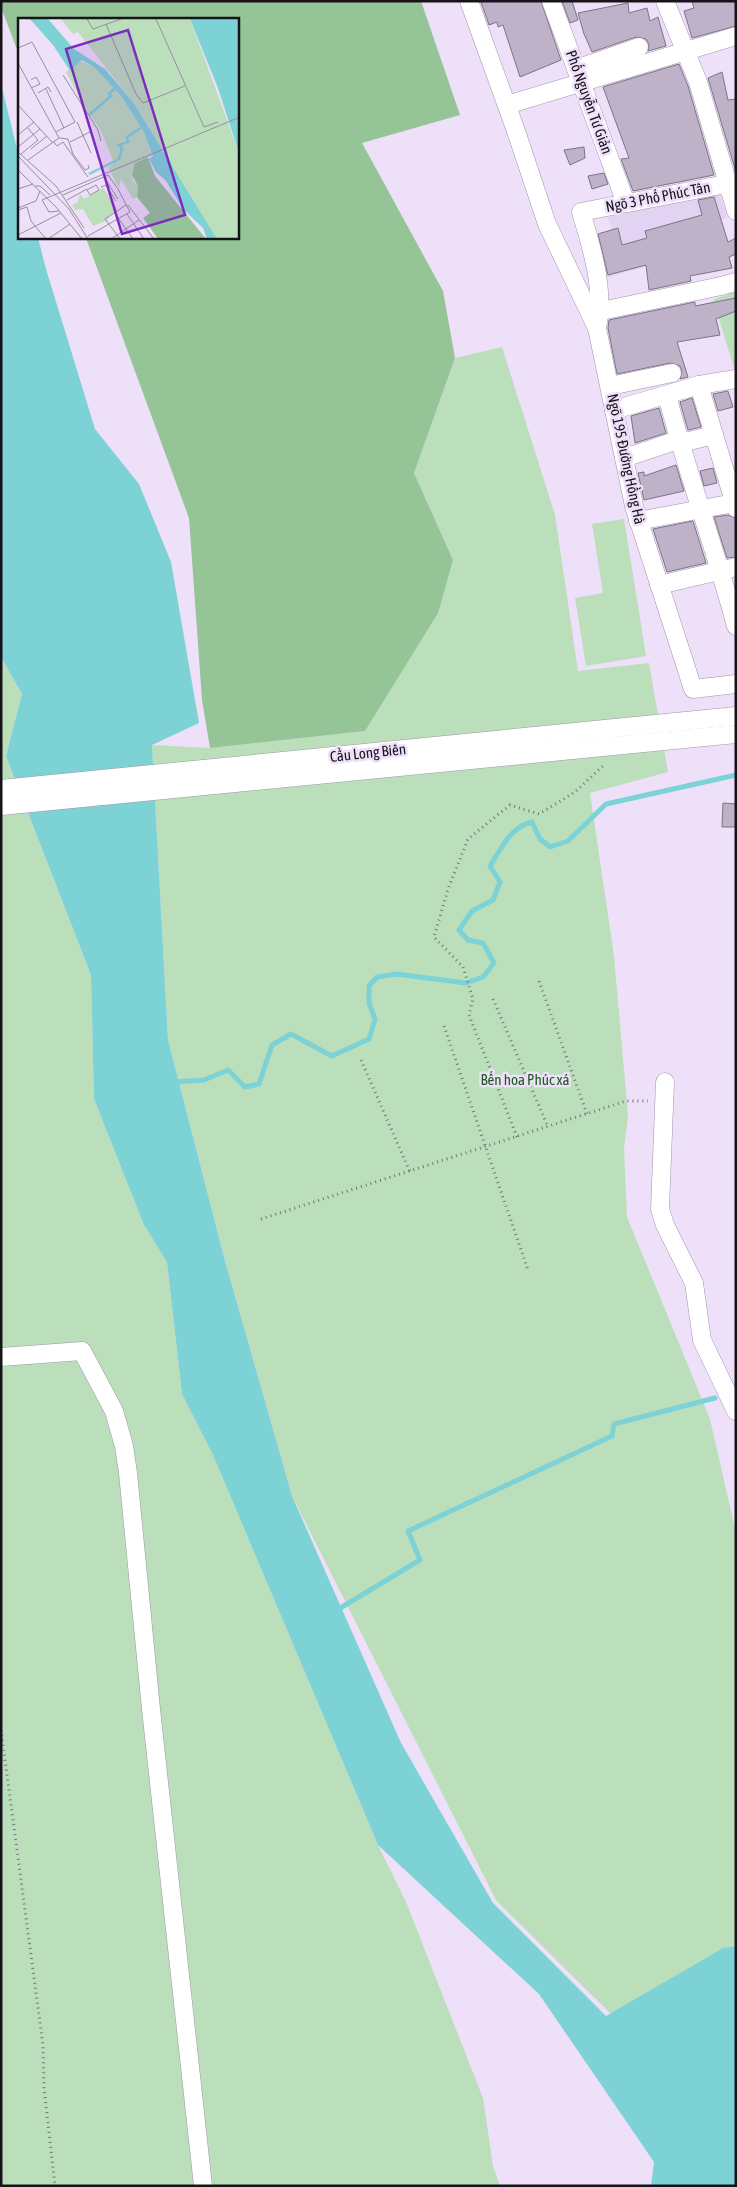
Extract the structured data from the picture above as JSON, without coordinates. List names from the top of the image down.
{
  "streets": {
    "street": [
      "Phố Nguyễn Tư Giản",
      "Ngõ 3 Phố Phúc Tân",
      "Ngõ 195 Đường Hồng Hà",
      "Cầu Long Biên"
    ]
  },
  "crossings": [
    ["Phố Nguyễn Tư Giản", "Ngõ 3 Phố Phúc Tân"],
    ["Ngõ 3 Phố Phúc Tân", "Ngõ 195 Đường Hồng Hà"]
  ],
  "parks": ["Bến hoa Phúc xá"]
}
